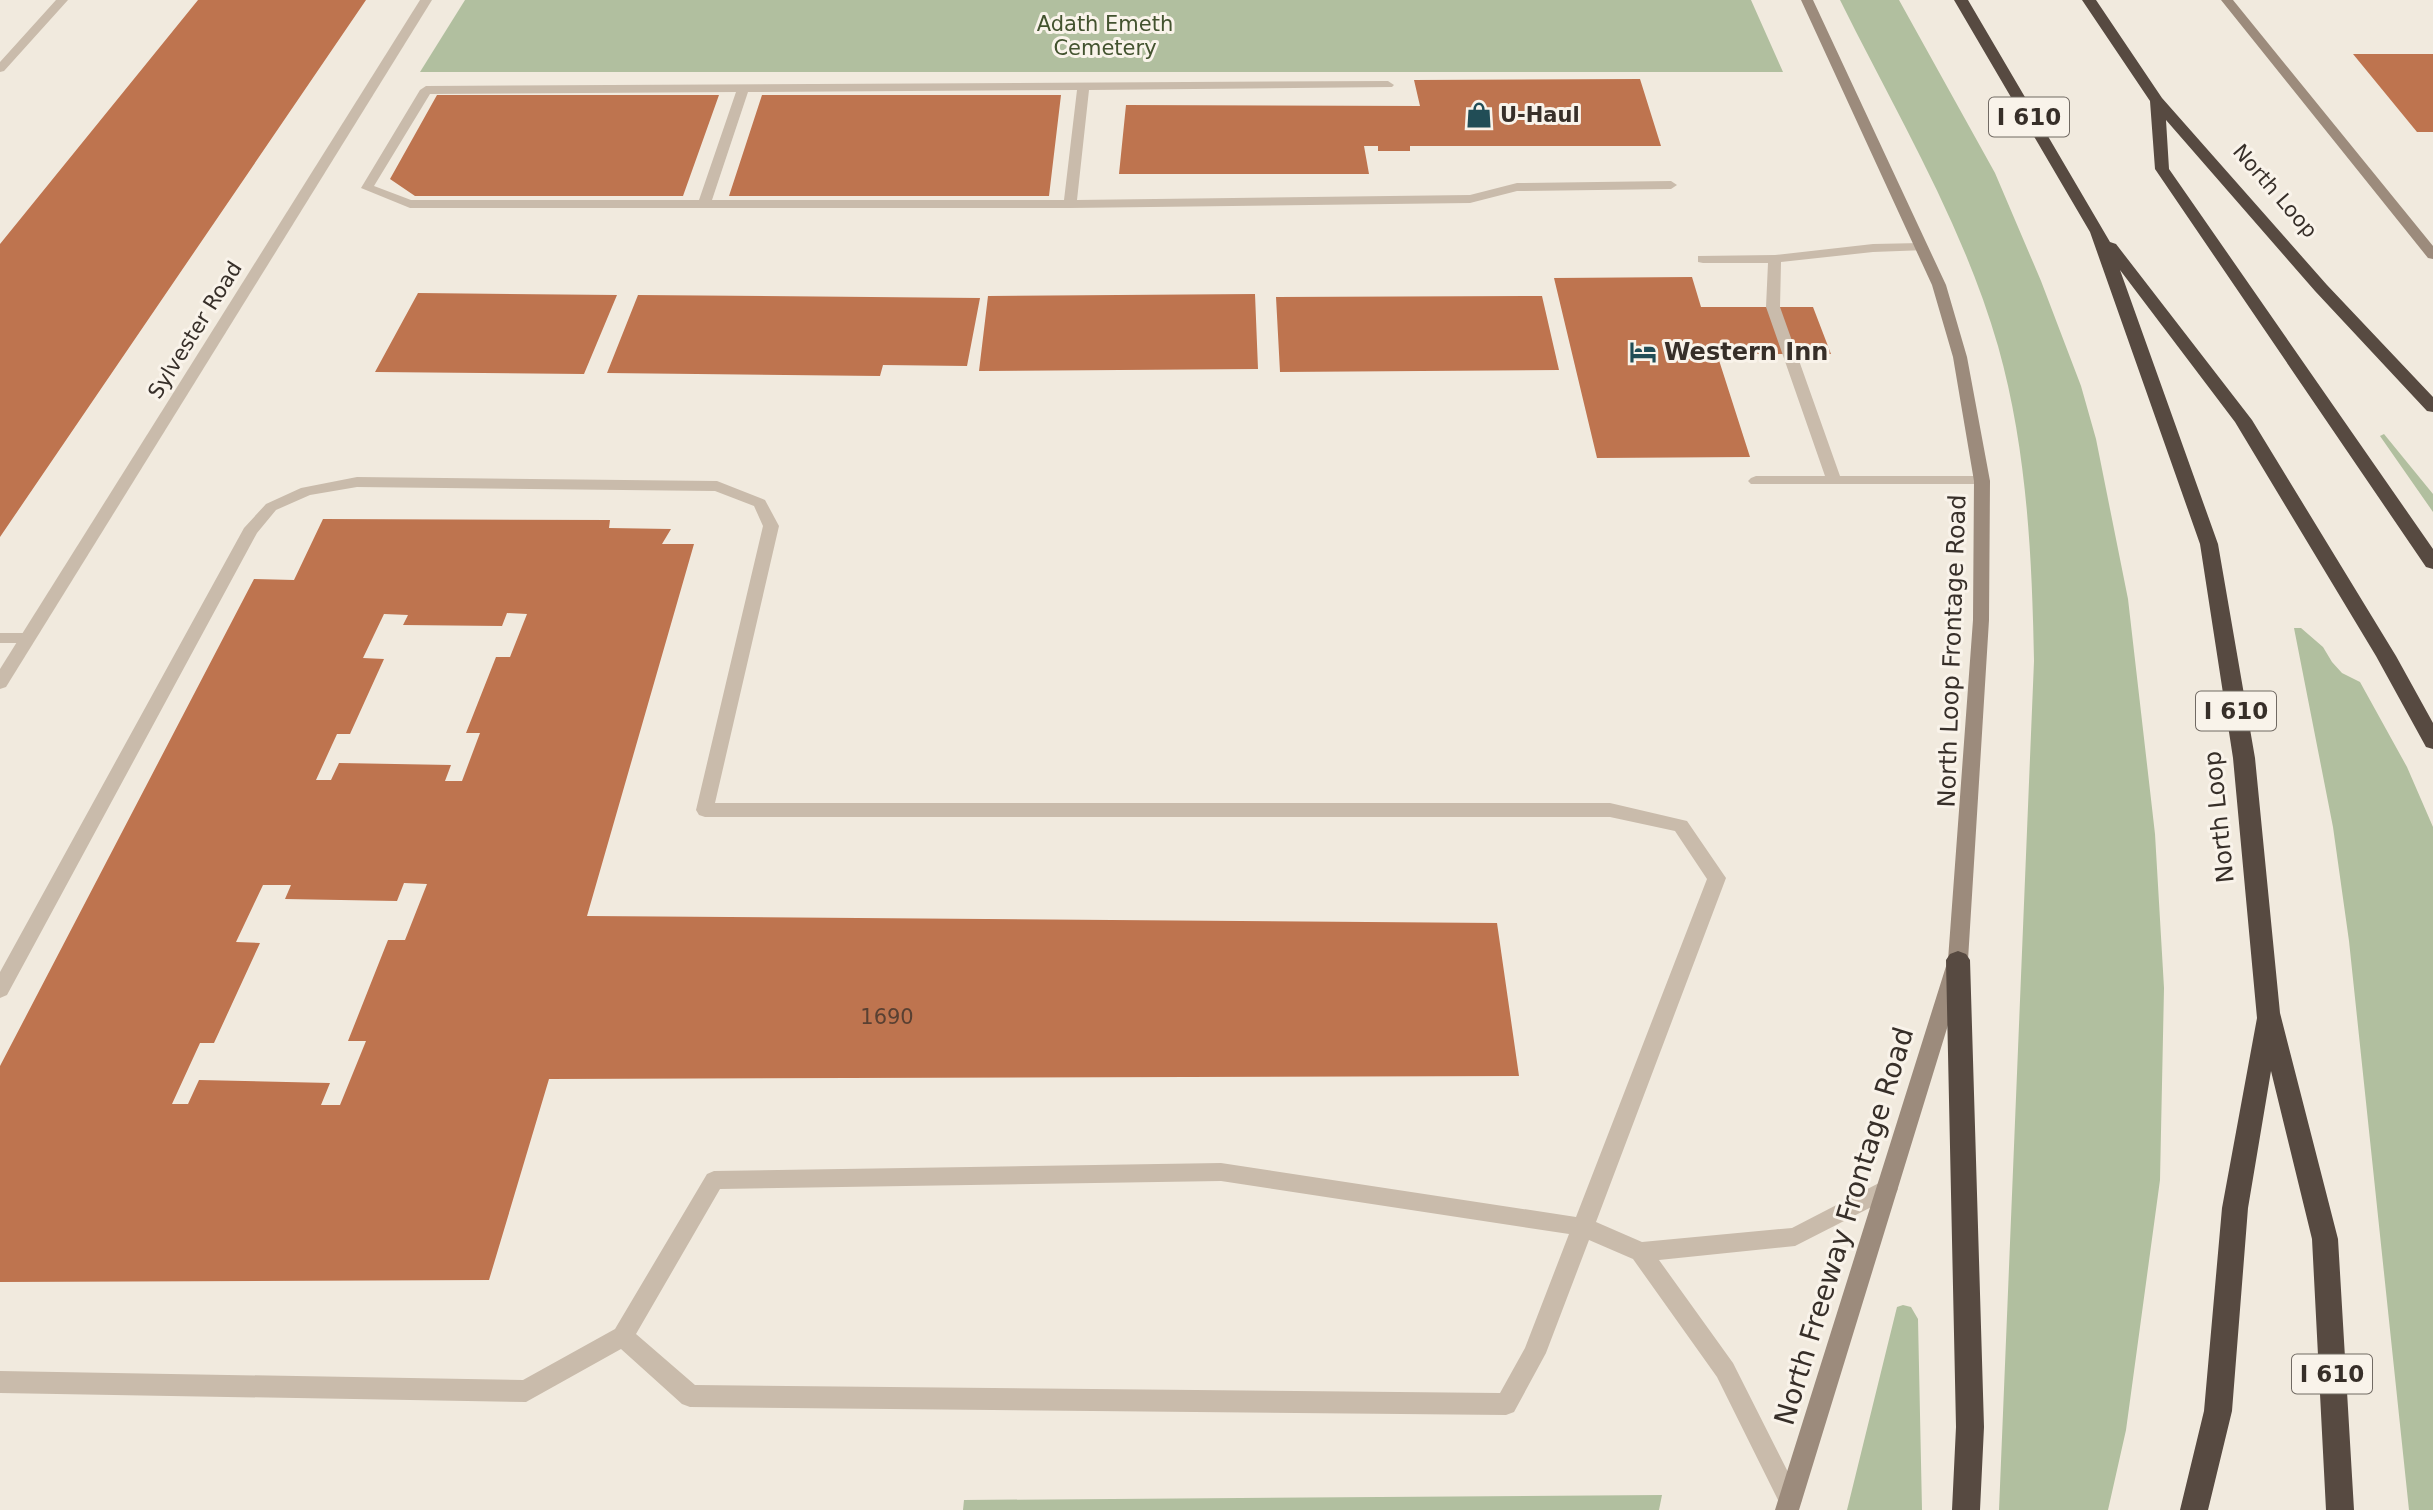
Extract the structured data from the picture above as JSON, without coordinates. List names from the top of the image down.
{
  "streets": {
    "highway": ["I 610", "North Loop"],
    "main road": ["North Loop Frontage Road", "North Freeway Frontage Road"],
    "street": ["Sylvester Road"]
  },
  "crossings": [
    ["North Loop Frontage Road", "North Freeway Frontage Road"]
  ],
  "parks": ["Adath Emeth Cemetery"],
  "places": {
    "shop": ["U-Haul"],
    "hotel": ["Western Inn"]
  },
  "house_numbers": ["1690"]
}
